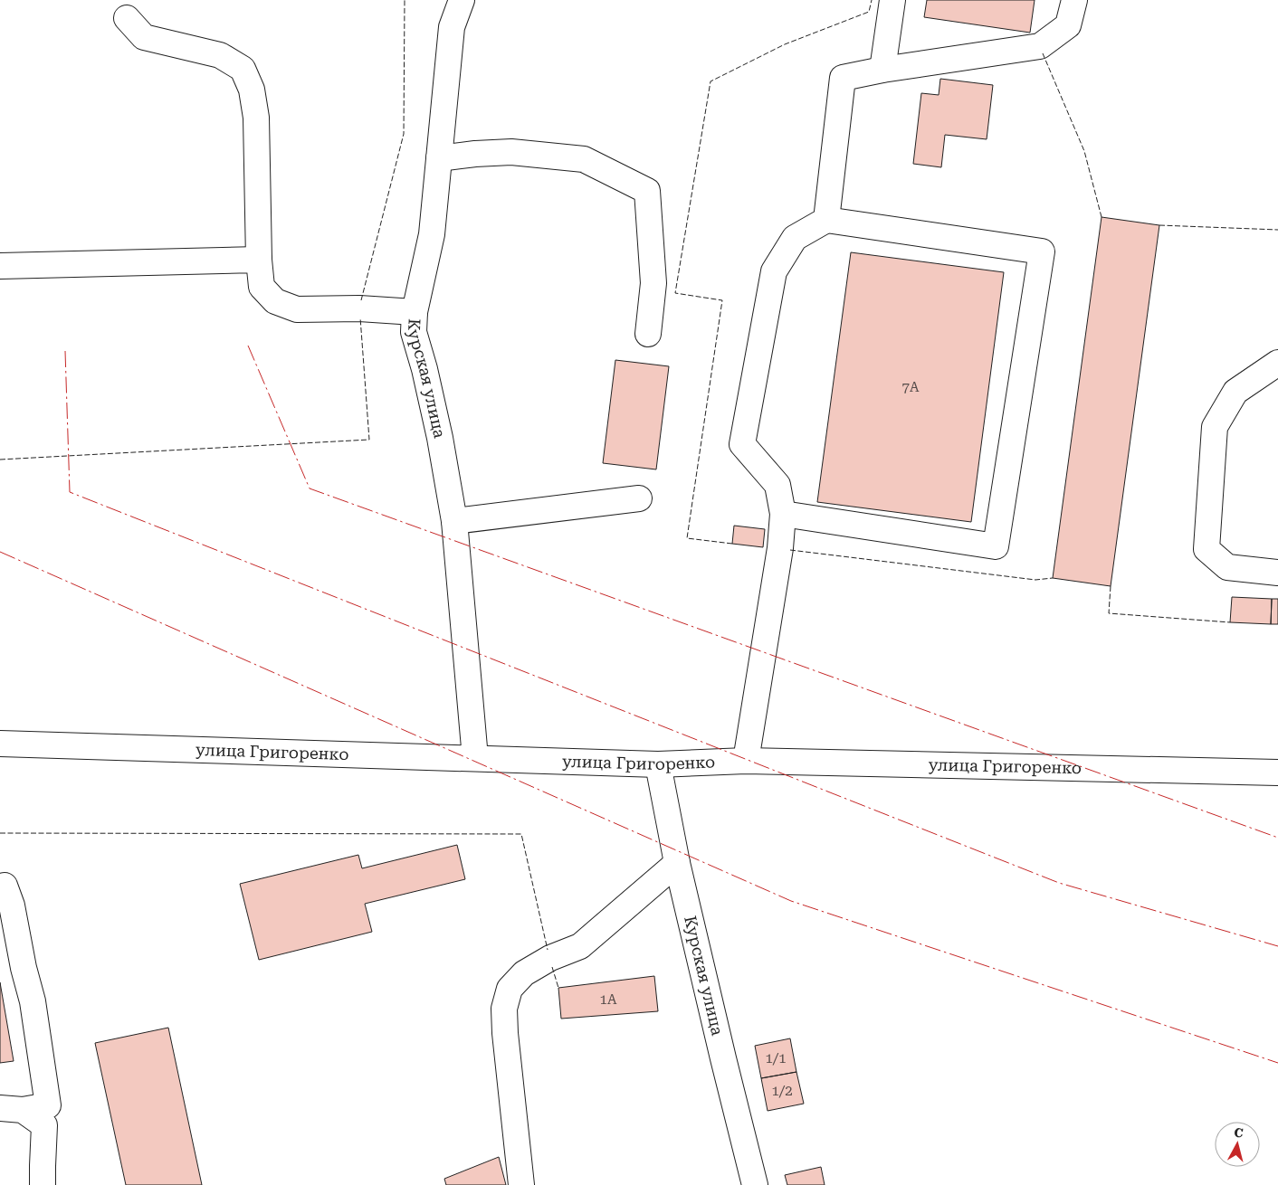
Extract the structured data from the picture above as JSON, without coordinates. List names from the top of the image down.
{
  "streets": {
    "main road": ["Курская улица", "улица Григоренко"]
  },
  "crossings": [
    ["Курская улица", "улица Григоренко"]
  ],
  "house_numbers": [
    "7А",
    "1А",
    "1/1",
    "1/2"
  ],
  "north": "top"
}
